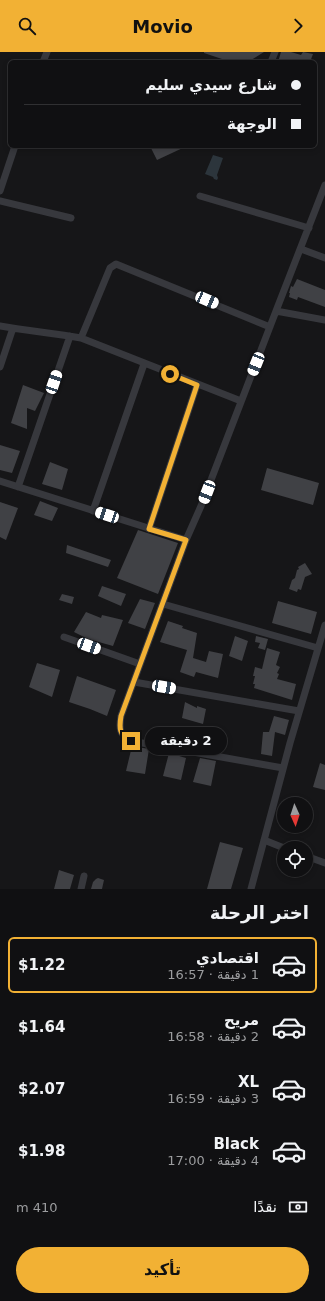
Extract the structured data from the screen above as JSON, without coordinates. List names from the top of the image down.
{
  "north": "bottom",
  "page": {
    "header": "Movio",
    "banner": ["شارع سيدي سليم", "الوجهة"],
    "bubble": "2 دقيقة",
    "heading": "اختر الرحلة",
    "list": [
      {
        "name": "اقتصادي",
        "note": "1 دقيقة · 16:57",
        "value": "$1.22"
      },
      {
        "name": "مريح",
        "note": "2 دقيقة · 16:58",
        "value": "$1.64"
      },
      {
        "name": "XL",
        "note": "3 دقيقة · 16:59",
        "value": "$2.07"
      },
      {
        "name": "Black",
        "note": "4 دقيقة · 17:00",
        "value": "$1.98"
      }
    ],
    "pay": ["نقدًا", "410 m"],
    "buttons": "تأكيد"
  }
}
